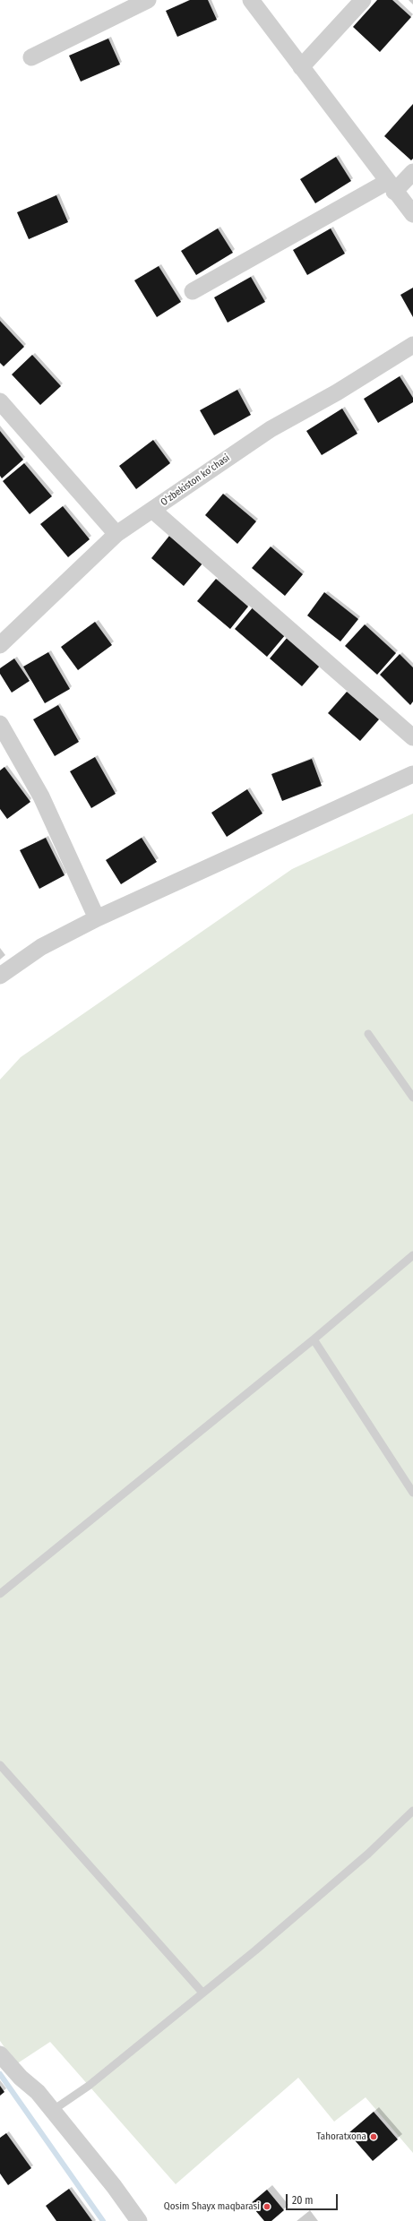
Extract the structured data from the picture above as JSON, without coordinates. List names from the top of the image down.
{
  "streets": {
    "street": ["O‘zbekiston ko‘chasi"]
  },
  "places": ["Tahoratxona", "Qosim Shayx maqbarasi"],
  "scale_bar": "20 m"
}
